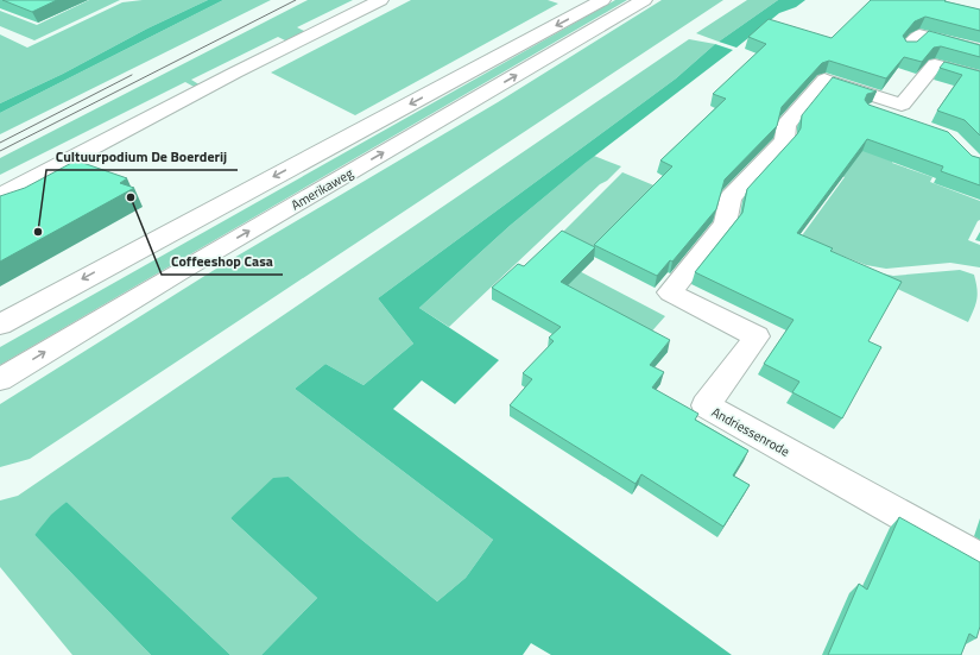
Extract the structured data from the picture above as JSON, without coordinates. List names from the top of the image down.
{
  "streets": {
    "street": ["Amerikaweg", "Andriessenrode"]
  },
  "places": ["Coffeeshop Casa", "Cultuurpodium De Boerderij"]
}
